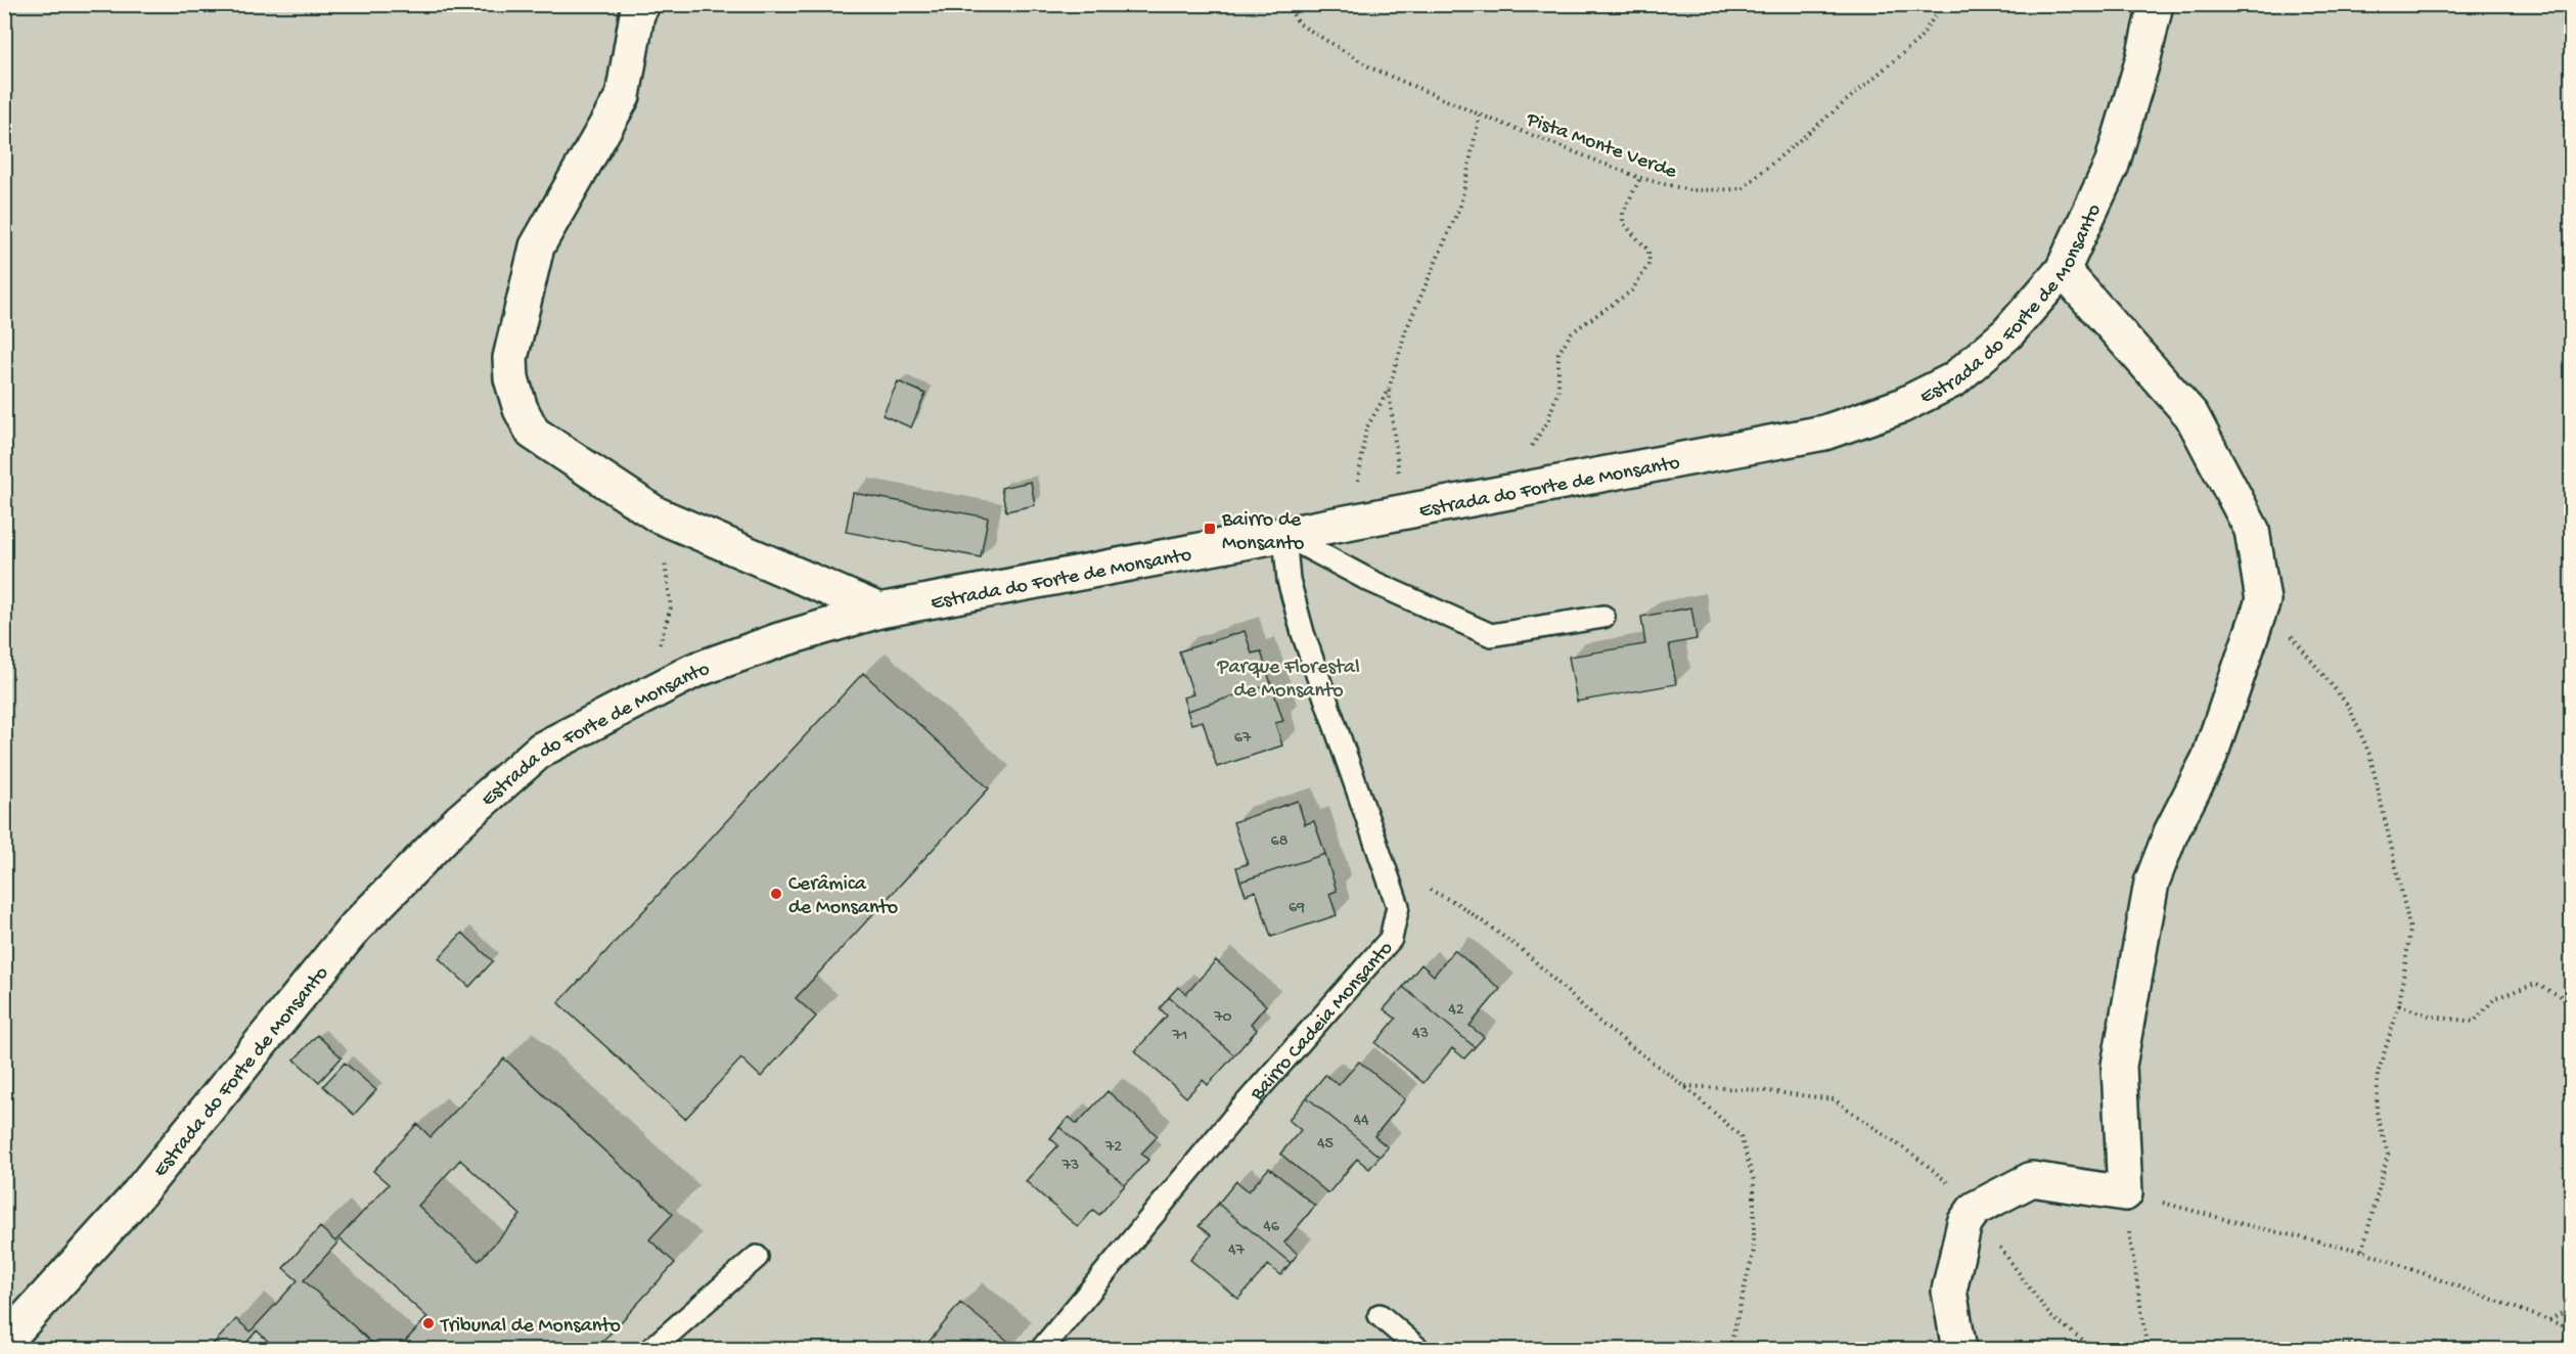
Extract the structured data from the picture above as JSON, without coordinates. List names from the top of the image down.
{
  "streets": {
    "street": ["Estrada do Forte de Monsanto"],
    "lane": ["Bairro Cadeia Monsanto"],
    "path": ["Pista Monte Verde"]
  },
  "crossings": [
    ["Estrada do Forte de Monsanto", "Bairro Cadeia Monsanto"]
  ],
  "parks": ["Parque Florestal de Monsanto"],
  "places": {
    "transit": ["Bairro de Monsanto"],
    "other": ["Cerâmica de Monsanto", "Tribunal de Monsanto"]
  },
  "house_numbers": [
    "67",
    "68",
    "69",
    "42",
    "70",
    "43",
    "71",
    "44",
    "45",
    "72",
    "73",
    "46",
    "47"
  ]
}
